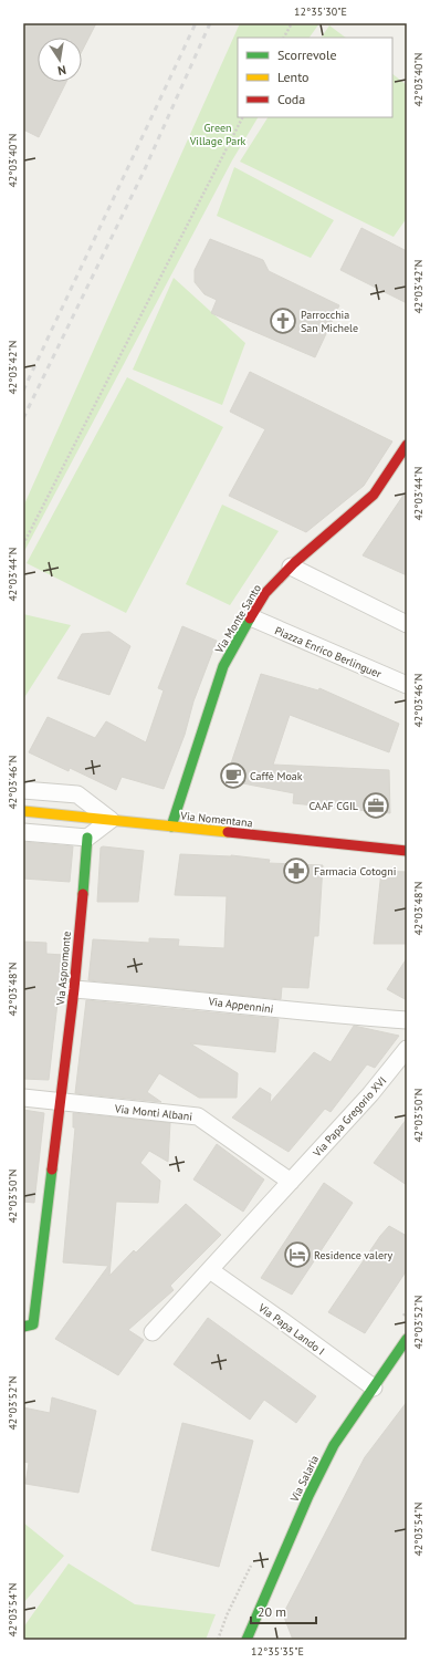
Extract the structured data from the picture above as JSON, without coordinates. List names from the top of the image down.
{
  "streets": {
    "street": [
      "Via Monte Santo",
      "Piazza Enrico Berlinguer",
      "Via Nomentana",
      "Via Aspromonte",
      "Via Appennini",
      "Via Monti Albani",
      "Via Papa Gregorio XVI",
      "Via Papa Lando I",
      "Via Salaria"
    ]
  },
  "crossings": [
    ["Via Monte Santo", "Piazza Enrico Berlinguer"],
    ["Via Monte Santo", "Via Nomentana"],
    ["Via Aspromonte", "Via Appennini"],
    ["Via Aspromonte", "Via Monti Albani"],
    ["Via Monti Albani", "Via Papa Gregorio XVI"],
    ["Via Papa Lando I", "Via Salaria"]
  ],
  "parks": ["Green Village Park"],
  "places": {
    "church": ["Parrocchia San Michele"],
    "cafe": ["Caffè Moak"],
    "office": ["CAAF CGIL"],
    "pharmacy": ["Farmacia Cotogni"],
    "hotel": ["Residence valery"]
  },
  "legend": ["Scorrevole", "Lento", "Coda"],
  "scale_bar": "20 m",
  "north": "bottom",
  "coordinates": [
    "12°35'30\"E",
    "42°03'40\"N",
    "42°03'42\"N",
    "42°03'44\"N",
    "42°03'46\"N",
    "42°03'48\"N",
    "42°03'50\"N",
    "42°03'52\"N",
    "42°03'54\"N",
    "12°35'35\"E"
  ]
}
